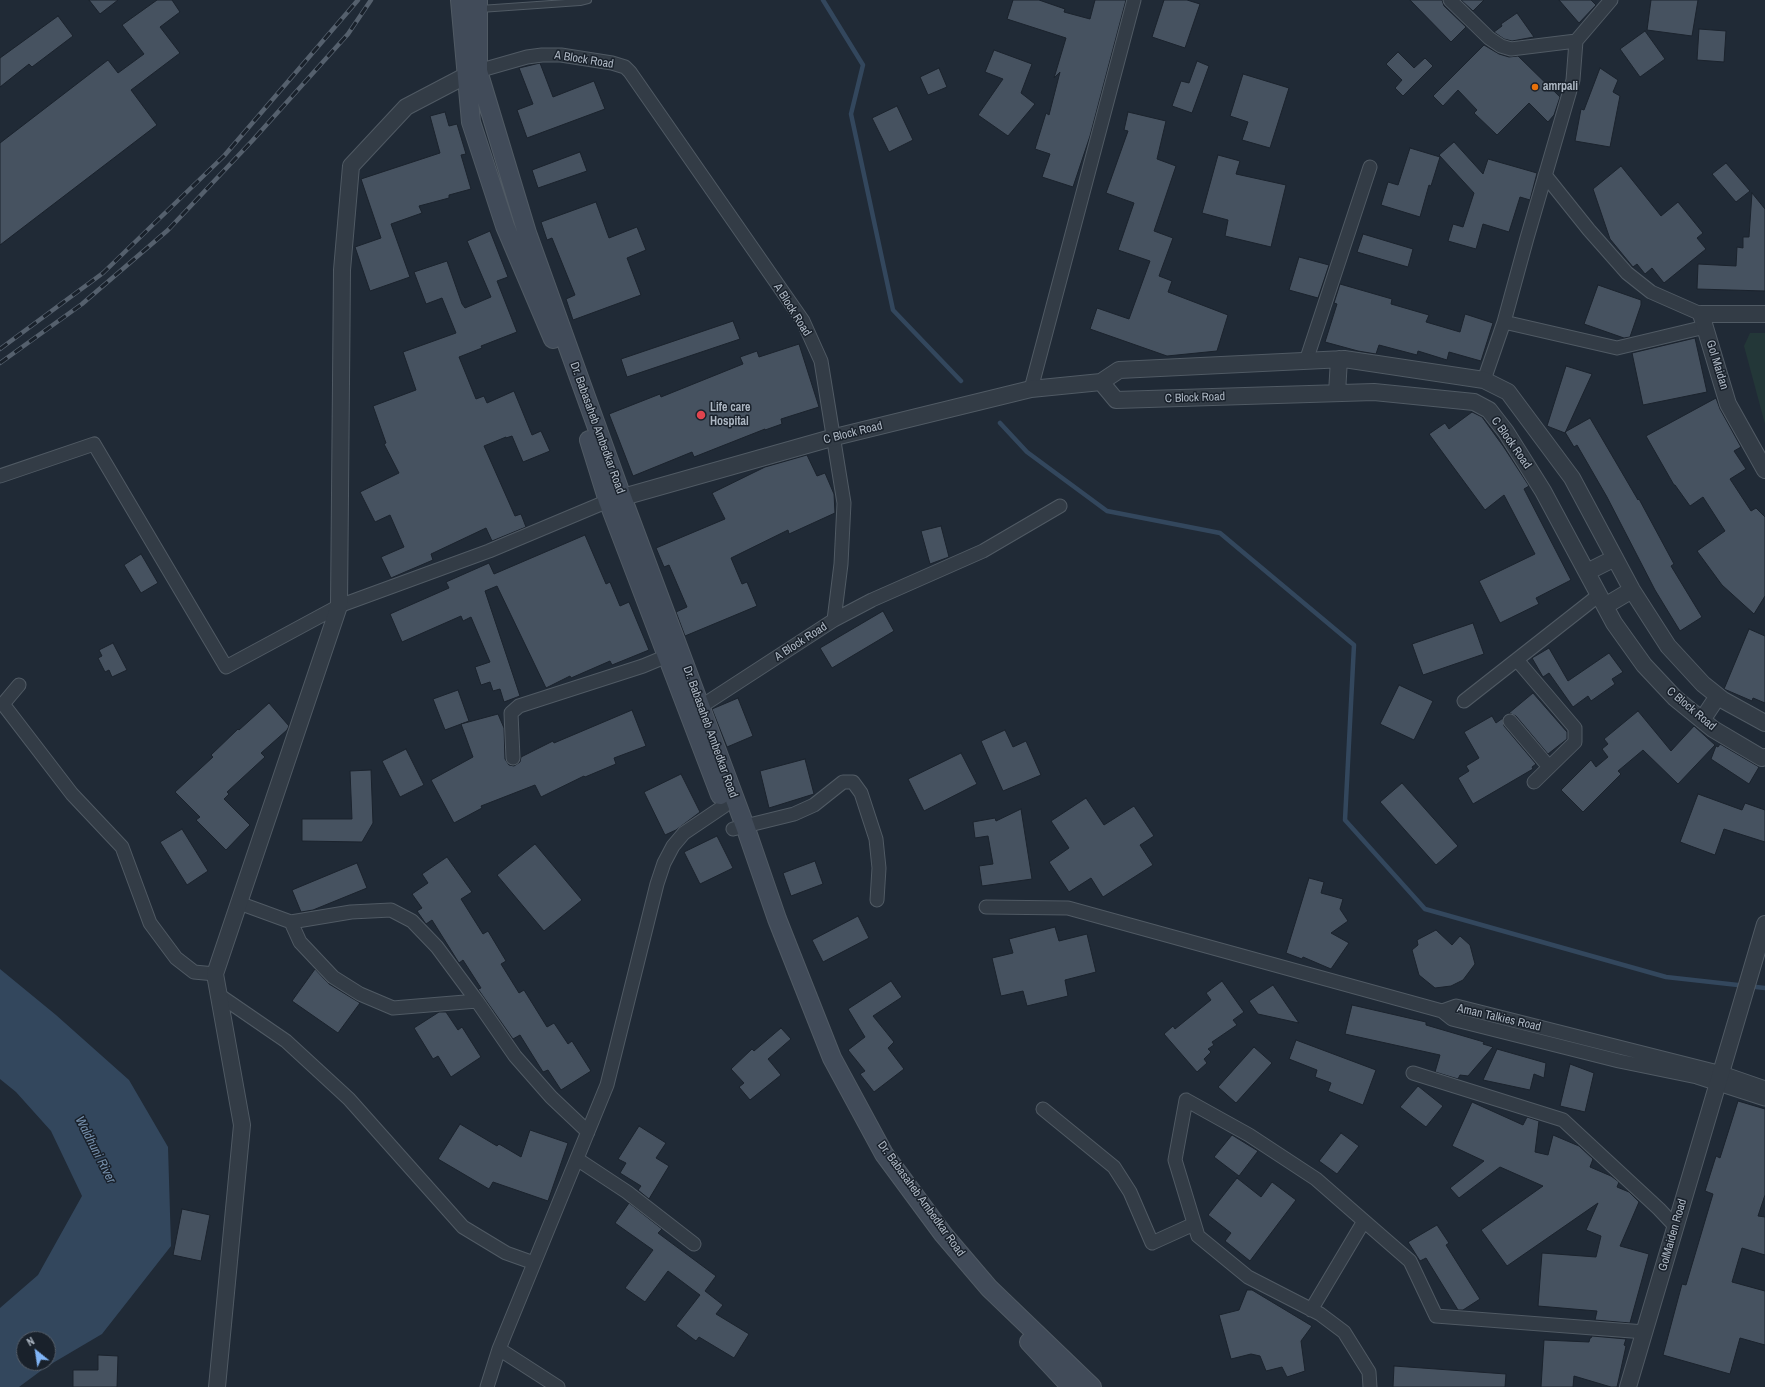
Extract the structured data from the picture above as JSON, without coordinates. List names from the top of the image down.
{
  "streets": {
    "main road": ["Dr. Babasaheb Ambedkar Road"],
    "street": [
      "A Block Road",
      "Gol Maidan",
      "C Block Road",
      "Aman Talkies Road",
      "GolMaiden Road"
    ]
  },
  "crossings": [
    ["A Block Road", "C Block Road"],
    ["A Block Road", "Dr. Babasaheb Ambedkar Road"],
    ["C Block Road", "Dr. Babasaheb Ambedkar Road"],
    ["Aman Talkies Road", "GolMaiden Road"]
  ],
  "water": ["Waldhuni River"],
  "places": ["amrpali", "Life care Hospital"],
  "north": "top left"
}
